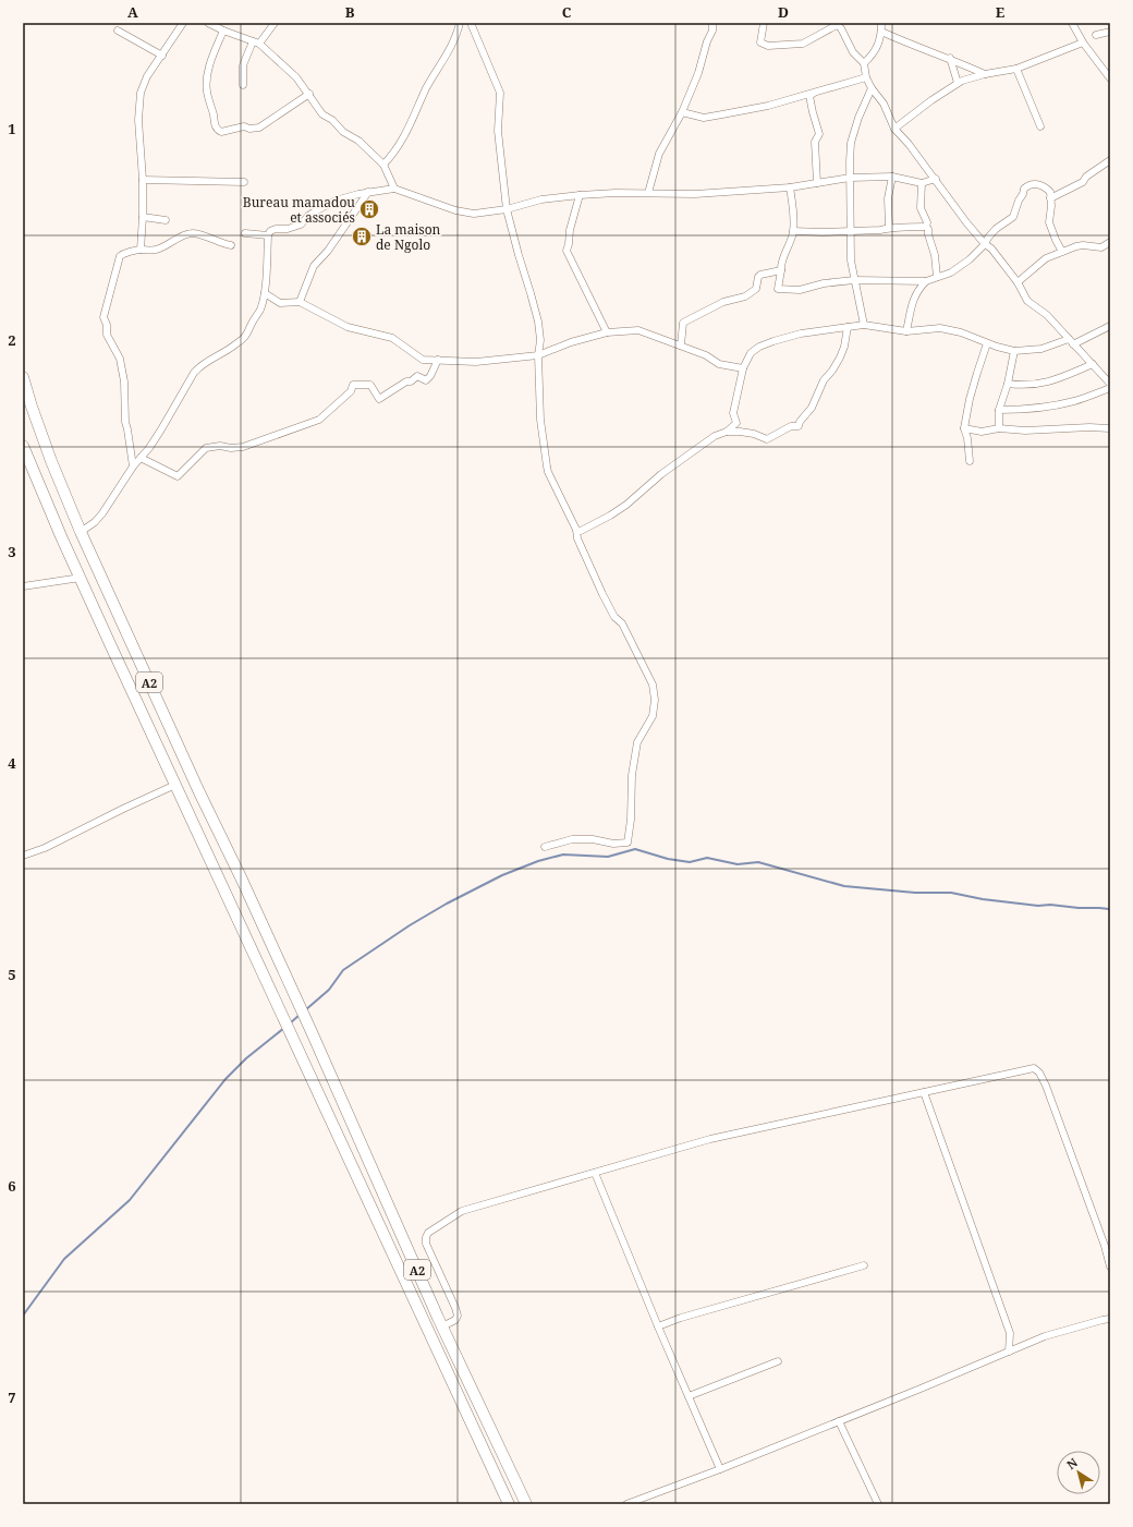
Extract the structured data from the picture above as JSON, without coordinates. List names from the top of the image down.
{
  "streets": {
    "highway": ["A2"]
  },
  "places": {
    "building": ["Bureau mamadou et associés", "La maison de Ngolo"]
  },
  "north": "top left",
  "grid": {
    "columns": [
      "A",
      "B",
      "C",
      "D",
      "E"
    ],
    "rows": [
      "1",
      "2",
      "3",
      "4",
      "5",
      "6",
      "7"
    ]
  }
}
